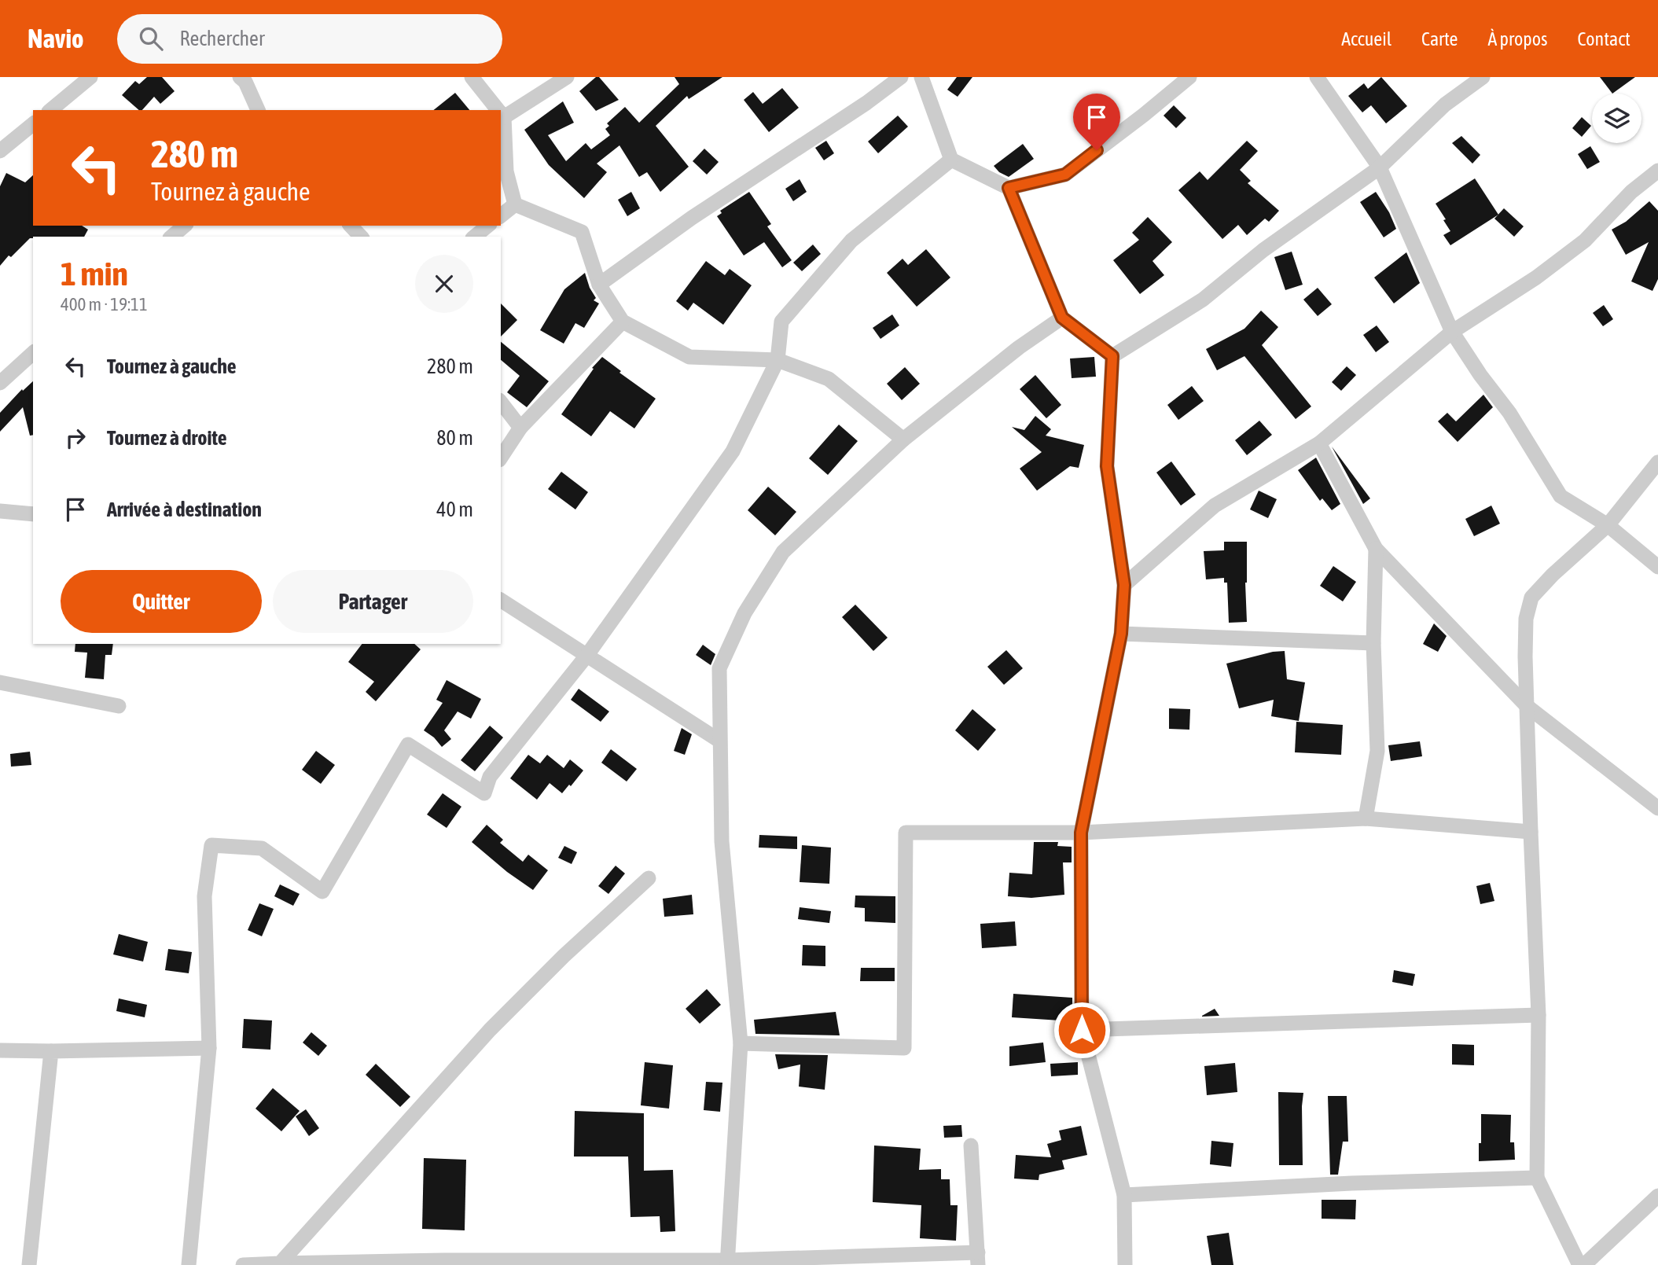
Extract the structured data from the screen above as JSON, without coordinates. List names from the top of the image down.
{
  "page": {
    "header": "Navio",
    "search": "Rechercher",
    "nav": [
      "Accueil",
      "Carte",
      "À propos",
      "Contact"
    ],
    "turn": ["280 m", "Tournez à gauche"],
    "heading": ["1 min", "400 m · 19:11"],
    "list": [
      {
        "name": "Tournez à gauche",
        "value": "280 m"
      },
      {
        "name": "Tournez à droite",
        "value": "80 m"
      },
      {
        "name": "Arrivée à destination",
        "value": "40 m"
      }
    ],
    "buttons": ["Quitter", "Partager"]
  }
}
